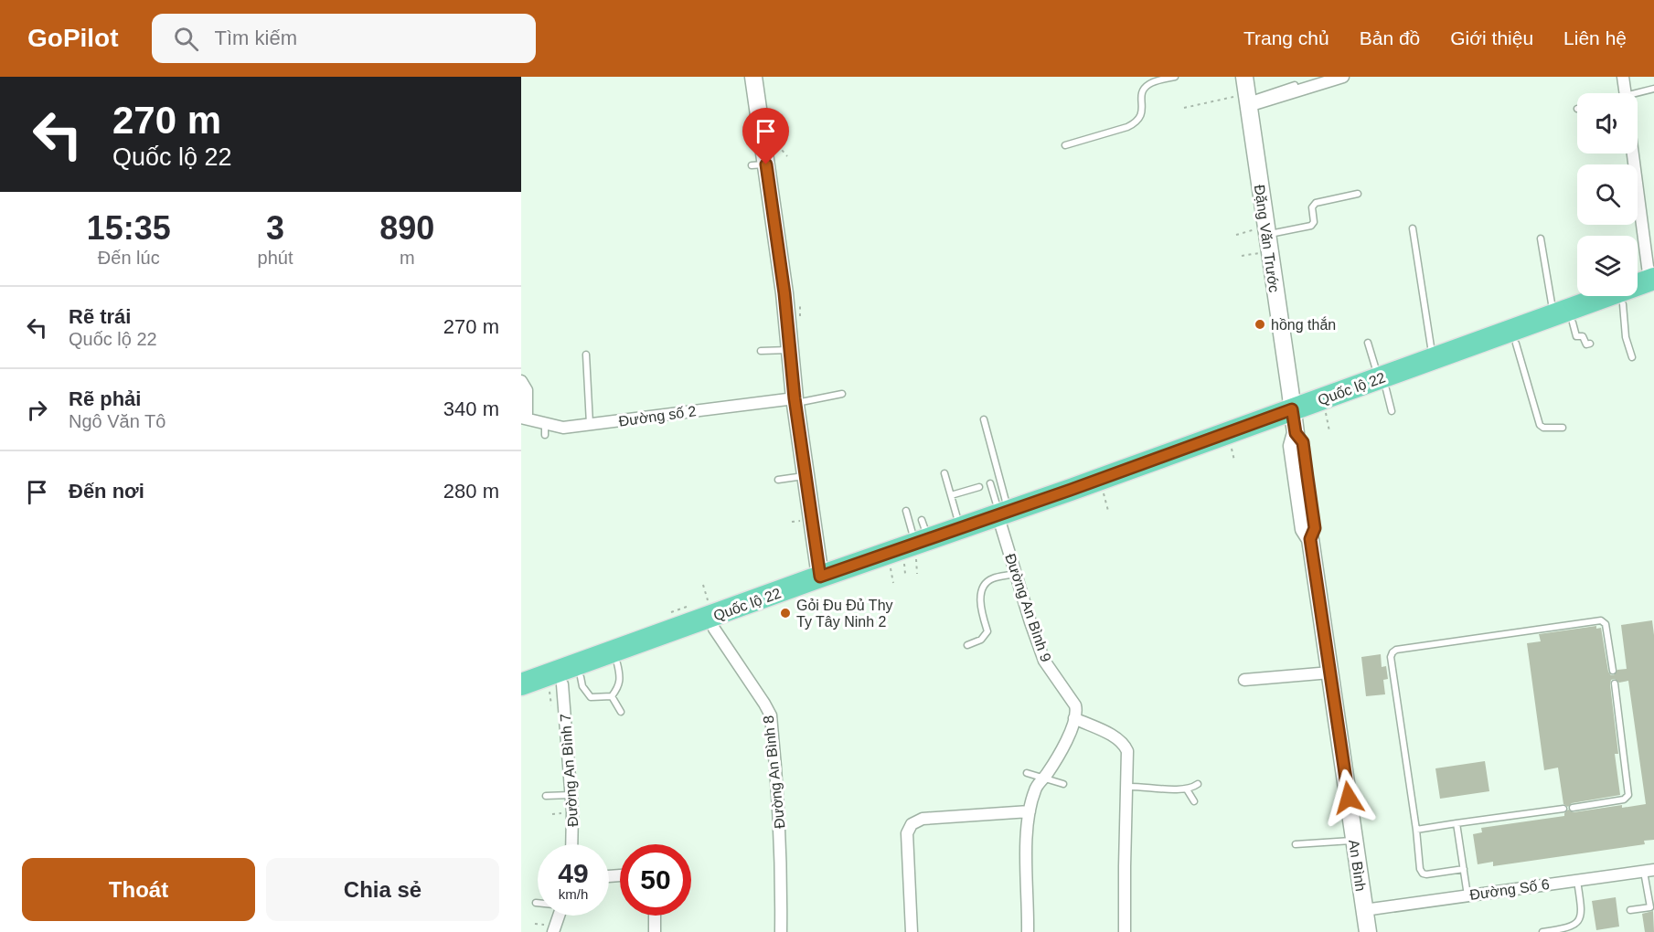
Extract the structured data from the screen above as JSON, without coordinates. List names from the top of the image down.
{
  "streets": {
    "highway": ["Quốc lộ 22"],
    "main road": ["Đặng Văn Trước", "An Bình"],
    "street": [
      "Đường số 2",
      "Đường An Bình 9",
      "Đường An Bình 7",
      "Đường An Bình 8",
      "Đường Số 6"
    ]
  },
  "crossings": [
    ["Đặng Văn Trước", "Quốc lộ 22"],
    ["Đặng Văn Trước", "An Bình"],
    ["Quốc lộ 22", "Đường An Bình 9"],
    ["Quốc lộ 22", "Đường An Bình 7"],
    ["Quốc lộ 22", "Đường An Bình 8"],
    ["Quốc lộ 22", "An Bình"],
    ["An Bình", "Đường Số 6"]
  ],
  "places": ["hồng thắn", "Gỏi Đu Đủ Thy Ty Tây Ninh 2"],
  "page": {
    "header": "GoPilot",
    "search": "Tìm kiếm",
    "nav": [
      "Trang chủ",
      "Bản đồ",
      "Giới thiệu",
      "Liên hệ"
    ],
    "turn": ["270 m", "Quốc lộ 22"],
    "eta": [
      "15:35",
      "Đến lúc",
      "3",
      "phút",
      "890",
      "m"
    ],
    "list": [
      {
        "name": "Rẽ trái",
        "note": "Quốc lộ 22",
        "value": "270 m"
      },
      {
        "name": "Rẽ phải",
        "note": "Ngô Văn Tô",
        "value": "340 m"
      },
      {
        "name": "Đến nơi",
        "value": "280 m"
      }
    ],
    "speed": "49 km/h",
    "limit": "50",
    "buttons": ["Thoát", "Chia sẻ"]
  }
}
